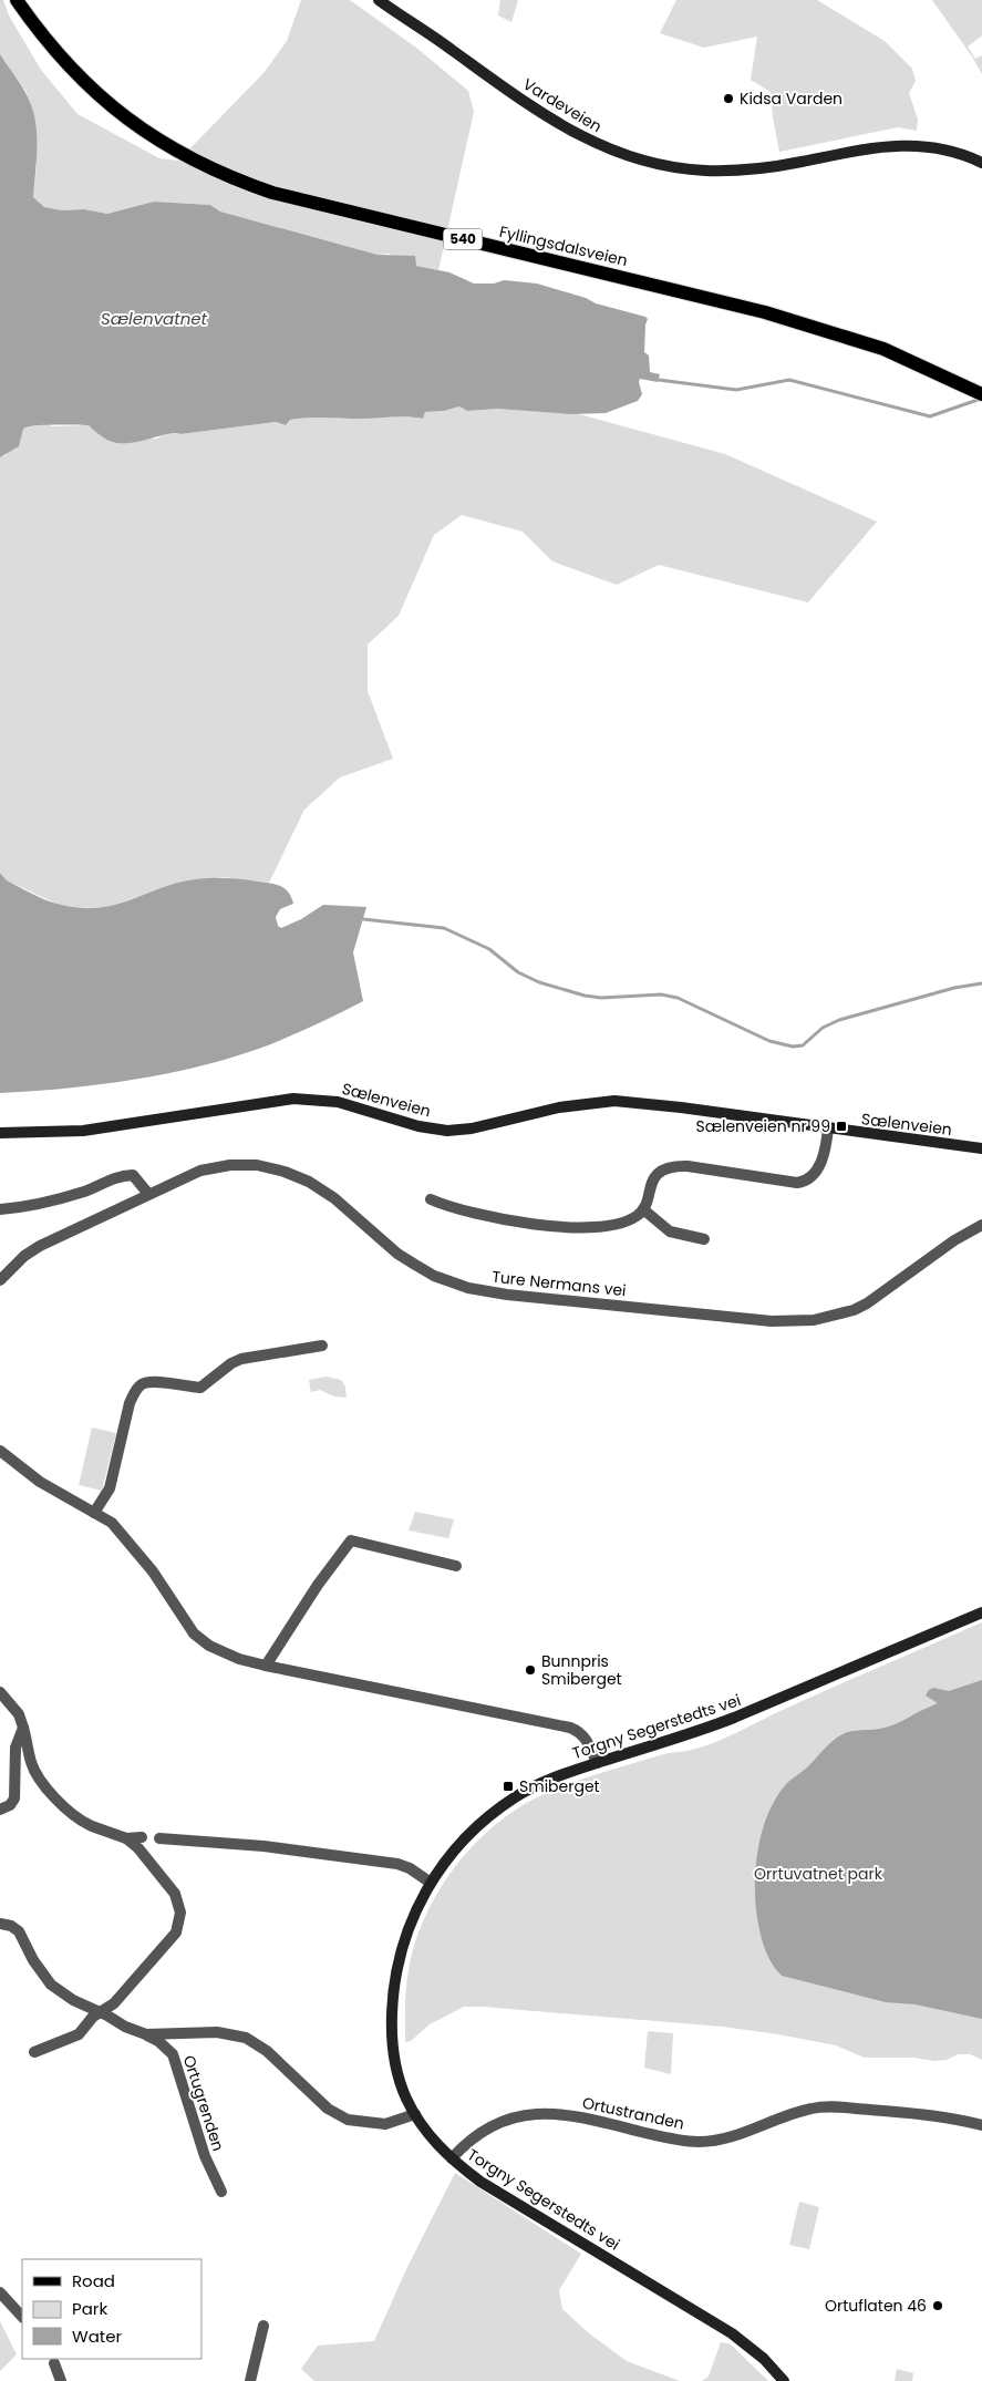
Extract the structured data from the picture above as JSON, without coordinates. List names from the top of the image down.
{
  "streets": {
    "main road": [
      "Vardeveien",
      "540",
      "Fyllingsdalsveien",
      "Sælenveien",
      "Torgny Segerstedts vei"
    ],
    "street": ["Ture Nermans vei", "Ortugrenden", "Ortustranden"]
  },
  "crossings": [
    ["Torgny Segerstedts vei", "Ortugrenden"],
    ["Torgny Segerstedts vei", "Ortustranden"]
  ],
  "water": ["Sælenvatnet"],
  "parks": ["Orrtuvatnet park"],
  "places": {
    "other": ["Kidsa Varden", "Bunnpris Smiberget", "Ortuflaten 46"],
    "transit": ["Sælenveien nr 99", "Smiberget"]
  },
  "legend": ["Road", "Park", "Water"]
}
